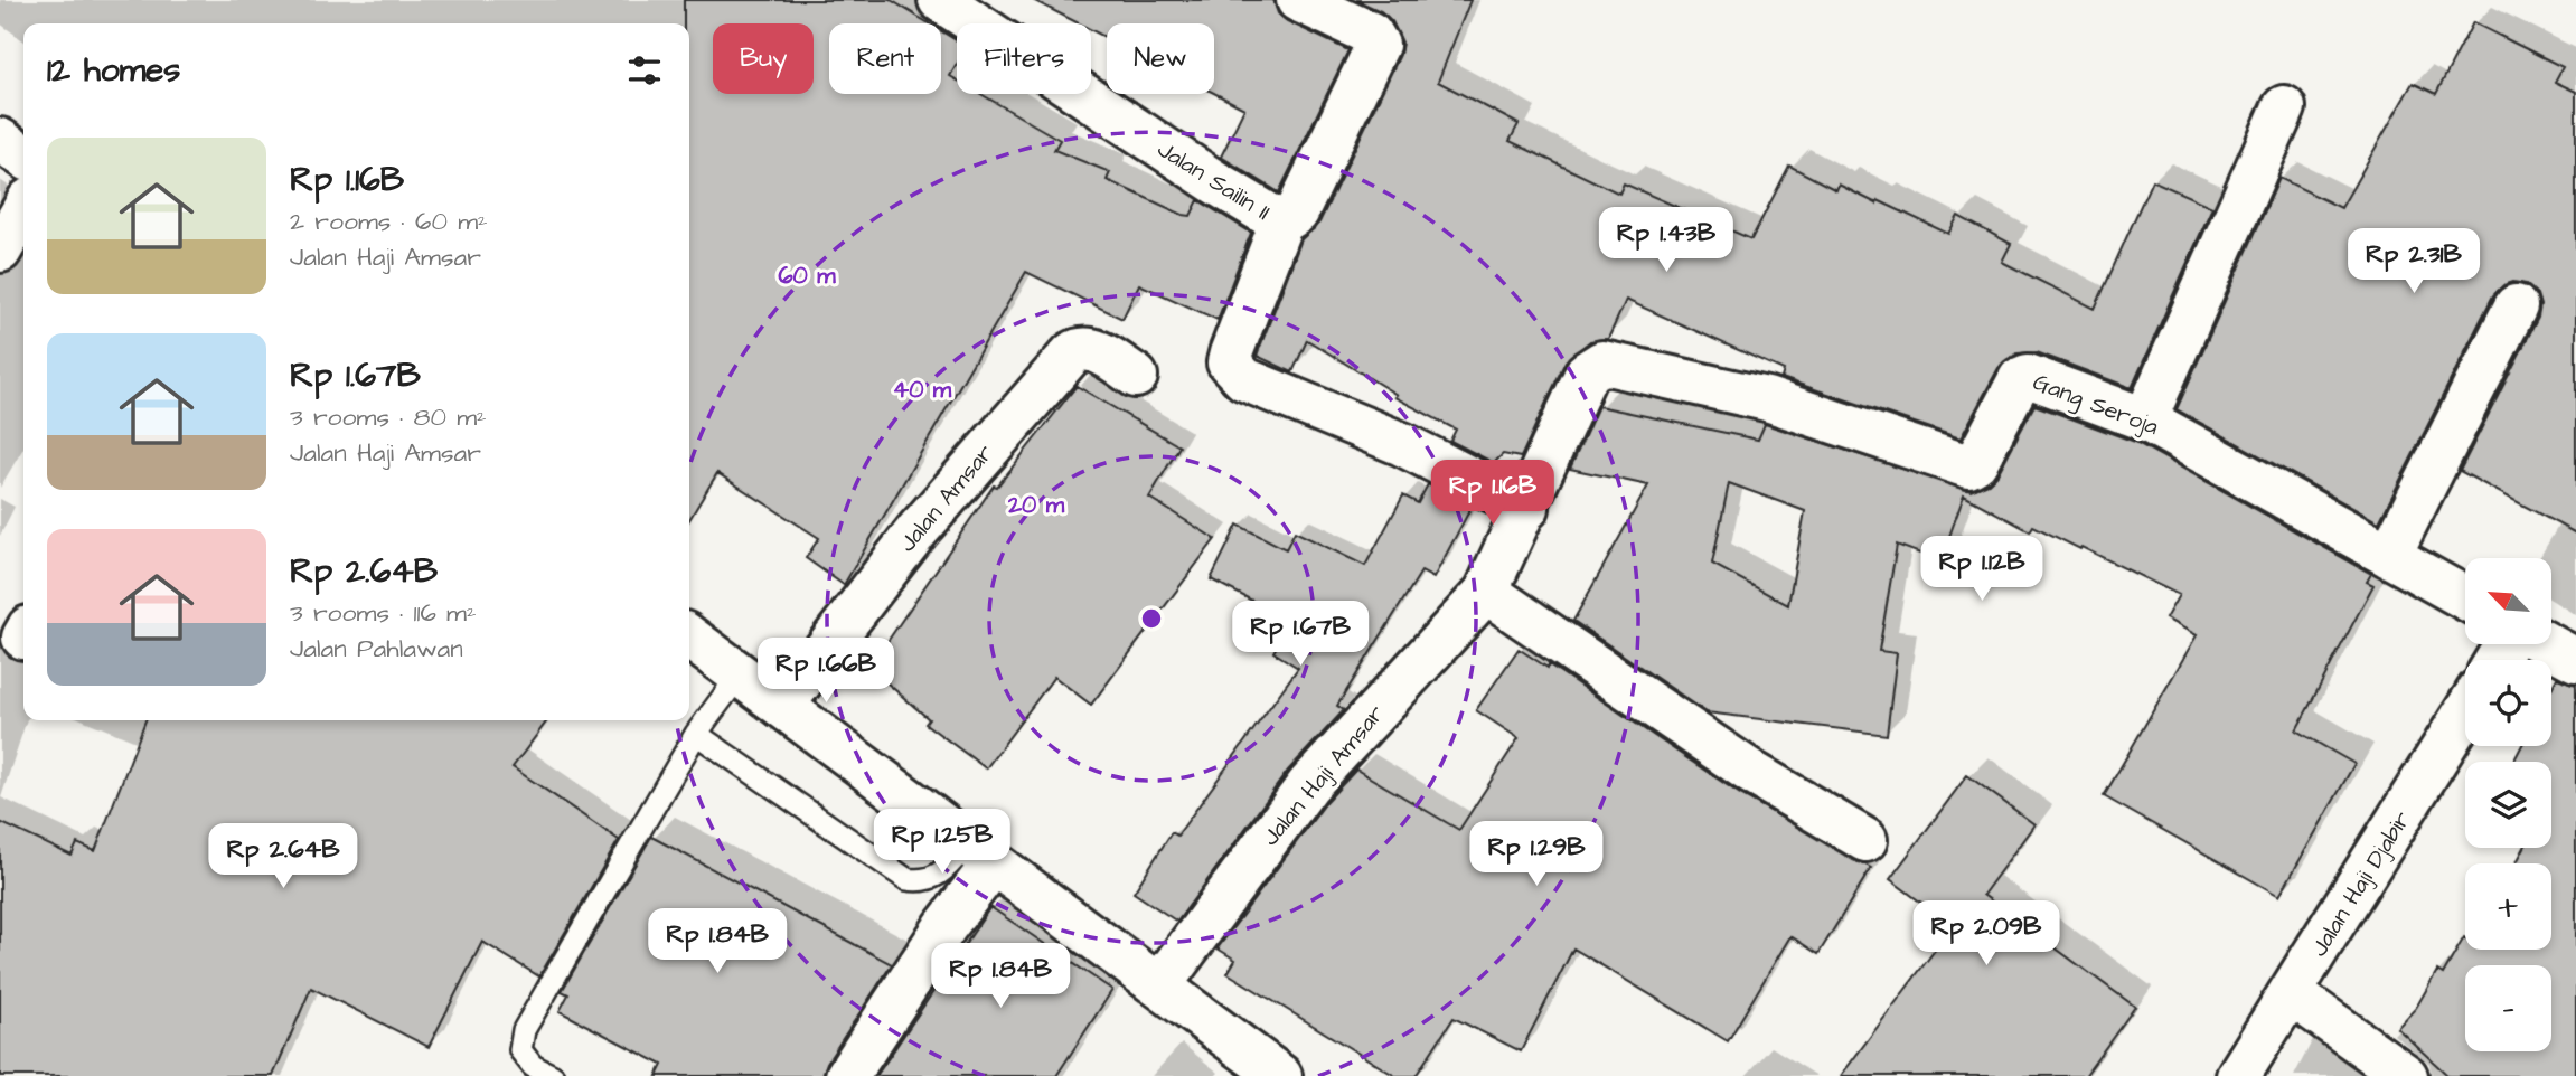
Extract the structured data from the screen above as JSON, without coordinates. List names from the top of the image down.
{
  "streets": {
    "street": [
      "Jalan Sailin II",
      "Gang Seroja",
      "Jalan Amsar",
      "Jalan Haji Amsar",
      "Jalan Haji Djabir"
    ]
  },
  "crossings": [
    ["Jalan Sailin II", "Jalan Haji Amsar"],
    ["Gang Seroja", "Jalan Haji Amsar"]
  ],
  "north": "top left",
  "page": {
    "chip": [
      "Buy",
      "Rent",
      "Filters",
      "New"
    ],
    "heading": "12 homes",
    "list": [
      {
        "name": "Rp 1.16B",
        "note": "2 rooms · 60 m² · Jalan Haji Amsar"
      },
      {
        "name": "Rp 1.67B",
        "note": "3 rooms · 80 m² · Jalan Haji Amsar"
      },
      {
        "name": "Rp 2.64B",
        "note": "3 rooms · 116 m² · Jalan Pahlawan"
      }
    ],
    "price": [
      "Rp 1.43B",
      "Rp 2.31B",
      "Rp 1.16B",
      "Rp 1.12B",
      "Rp 1.67B",
      "Rp 1.66B",
      "Rp 1.25B",
      "Rp 1.29B",
      "Rp 2.64B",
      "Rp 2.09B",
      "Rp 1.84B",
      "Rp 1.84B"
    ],
    "map_buttons": ["+", "−"]
  },
  "rings": ["60 m", "40 m", "20 m"]
}
